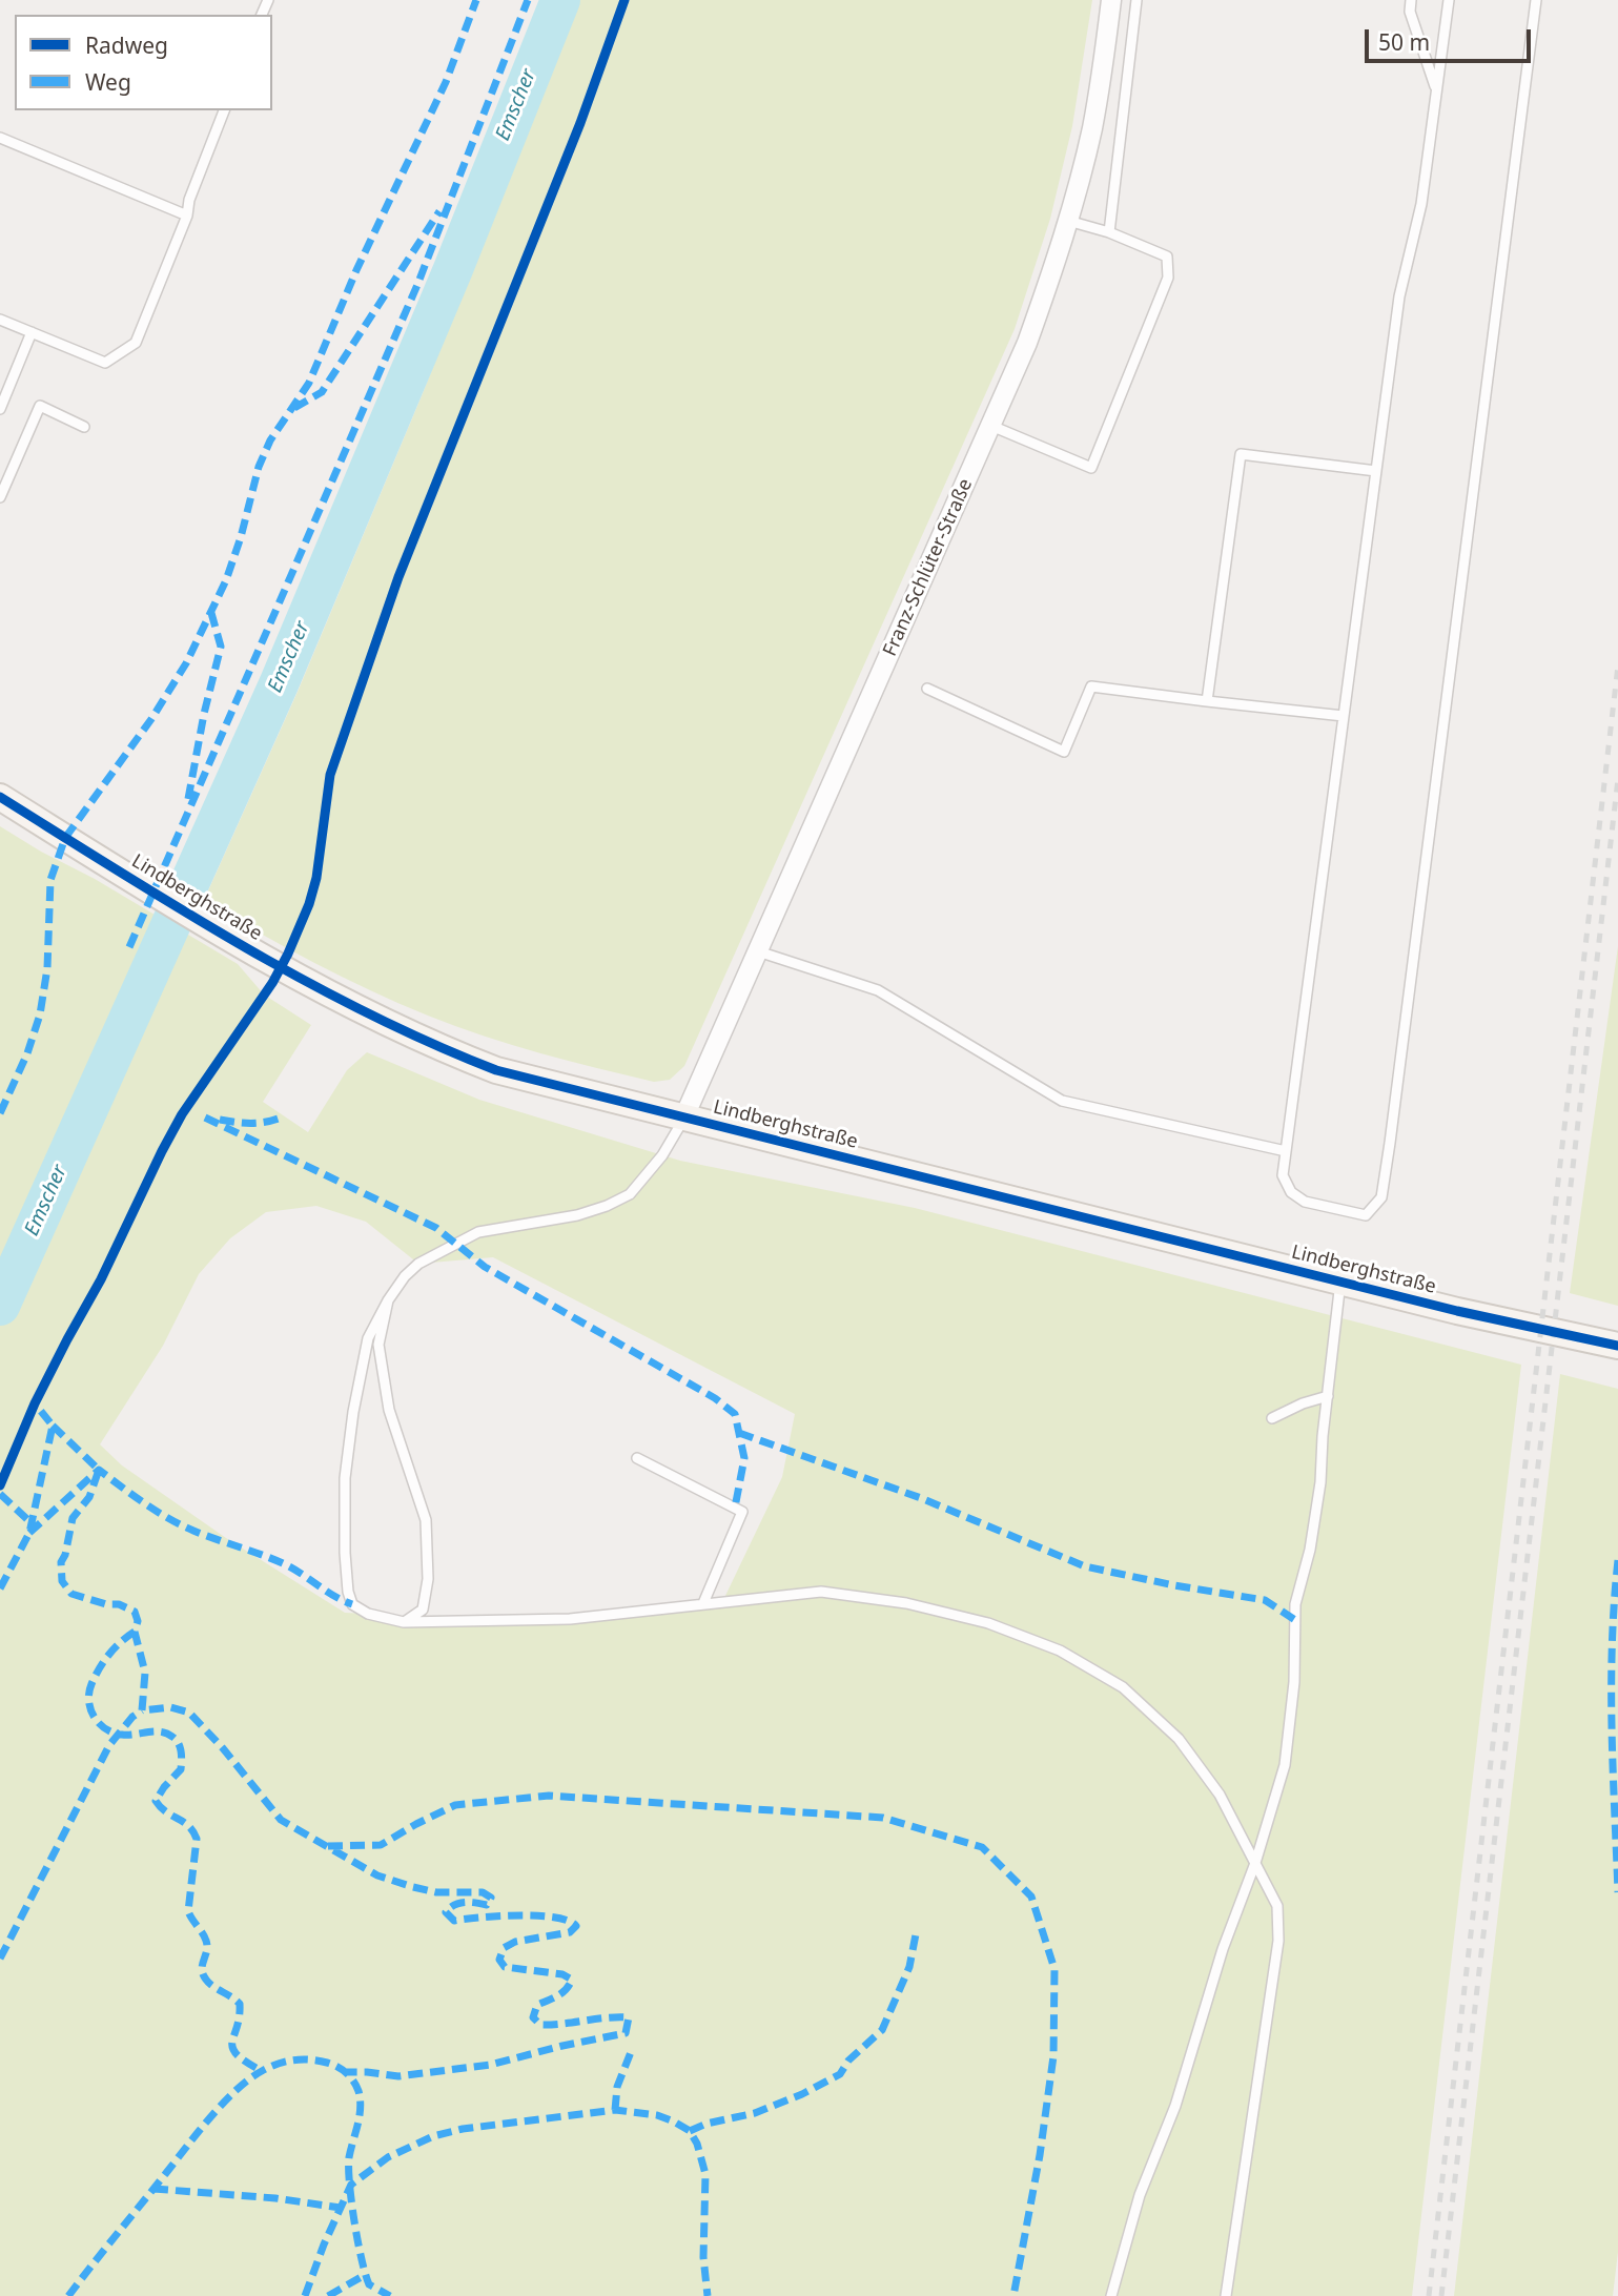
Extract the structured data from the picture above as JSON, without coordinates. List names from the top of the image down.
{
  "streets": {
    "main road": ["Lindberghstraße"],
    "street": ["Franz-Schlüter-Straße"]
  },
  "crossings": [
    ["Franz-Schlüter-Straße", "Lindberghstraße"]
  ],
  "water": ["Emscher"],
  "legend": ["Radweg", "Weg"],
  "scale_bar": "50 m"
}
